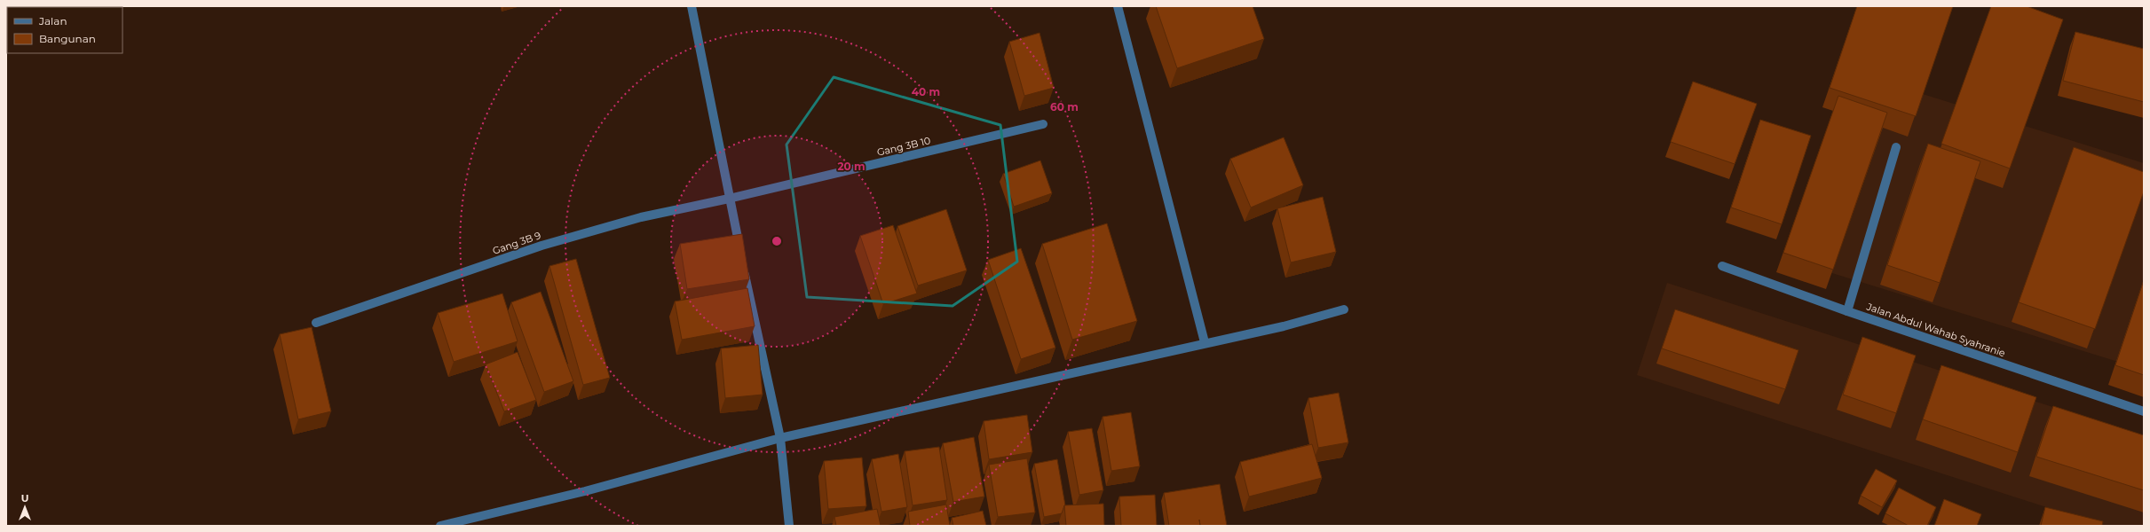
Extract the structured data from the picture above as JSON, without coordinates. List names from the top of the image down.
{
  "streets": {
    "street": ["Gang 3B 10", "Gang 3B 9", "Jalan Abdul Wahab Syahranie"]
  },
  "crossings": [
    ["Gang 3B 10", "Gang 3B 9"]
  ],
  "legend": ["Jalan", "Bangunan"],
  "north": "top",
  "rings": ["40 m", "60 m", "20 m"]
}
